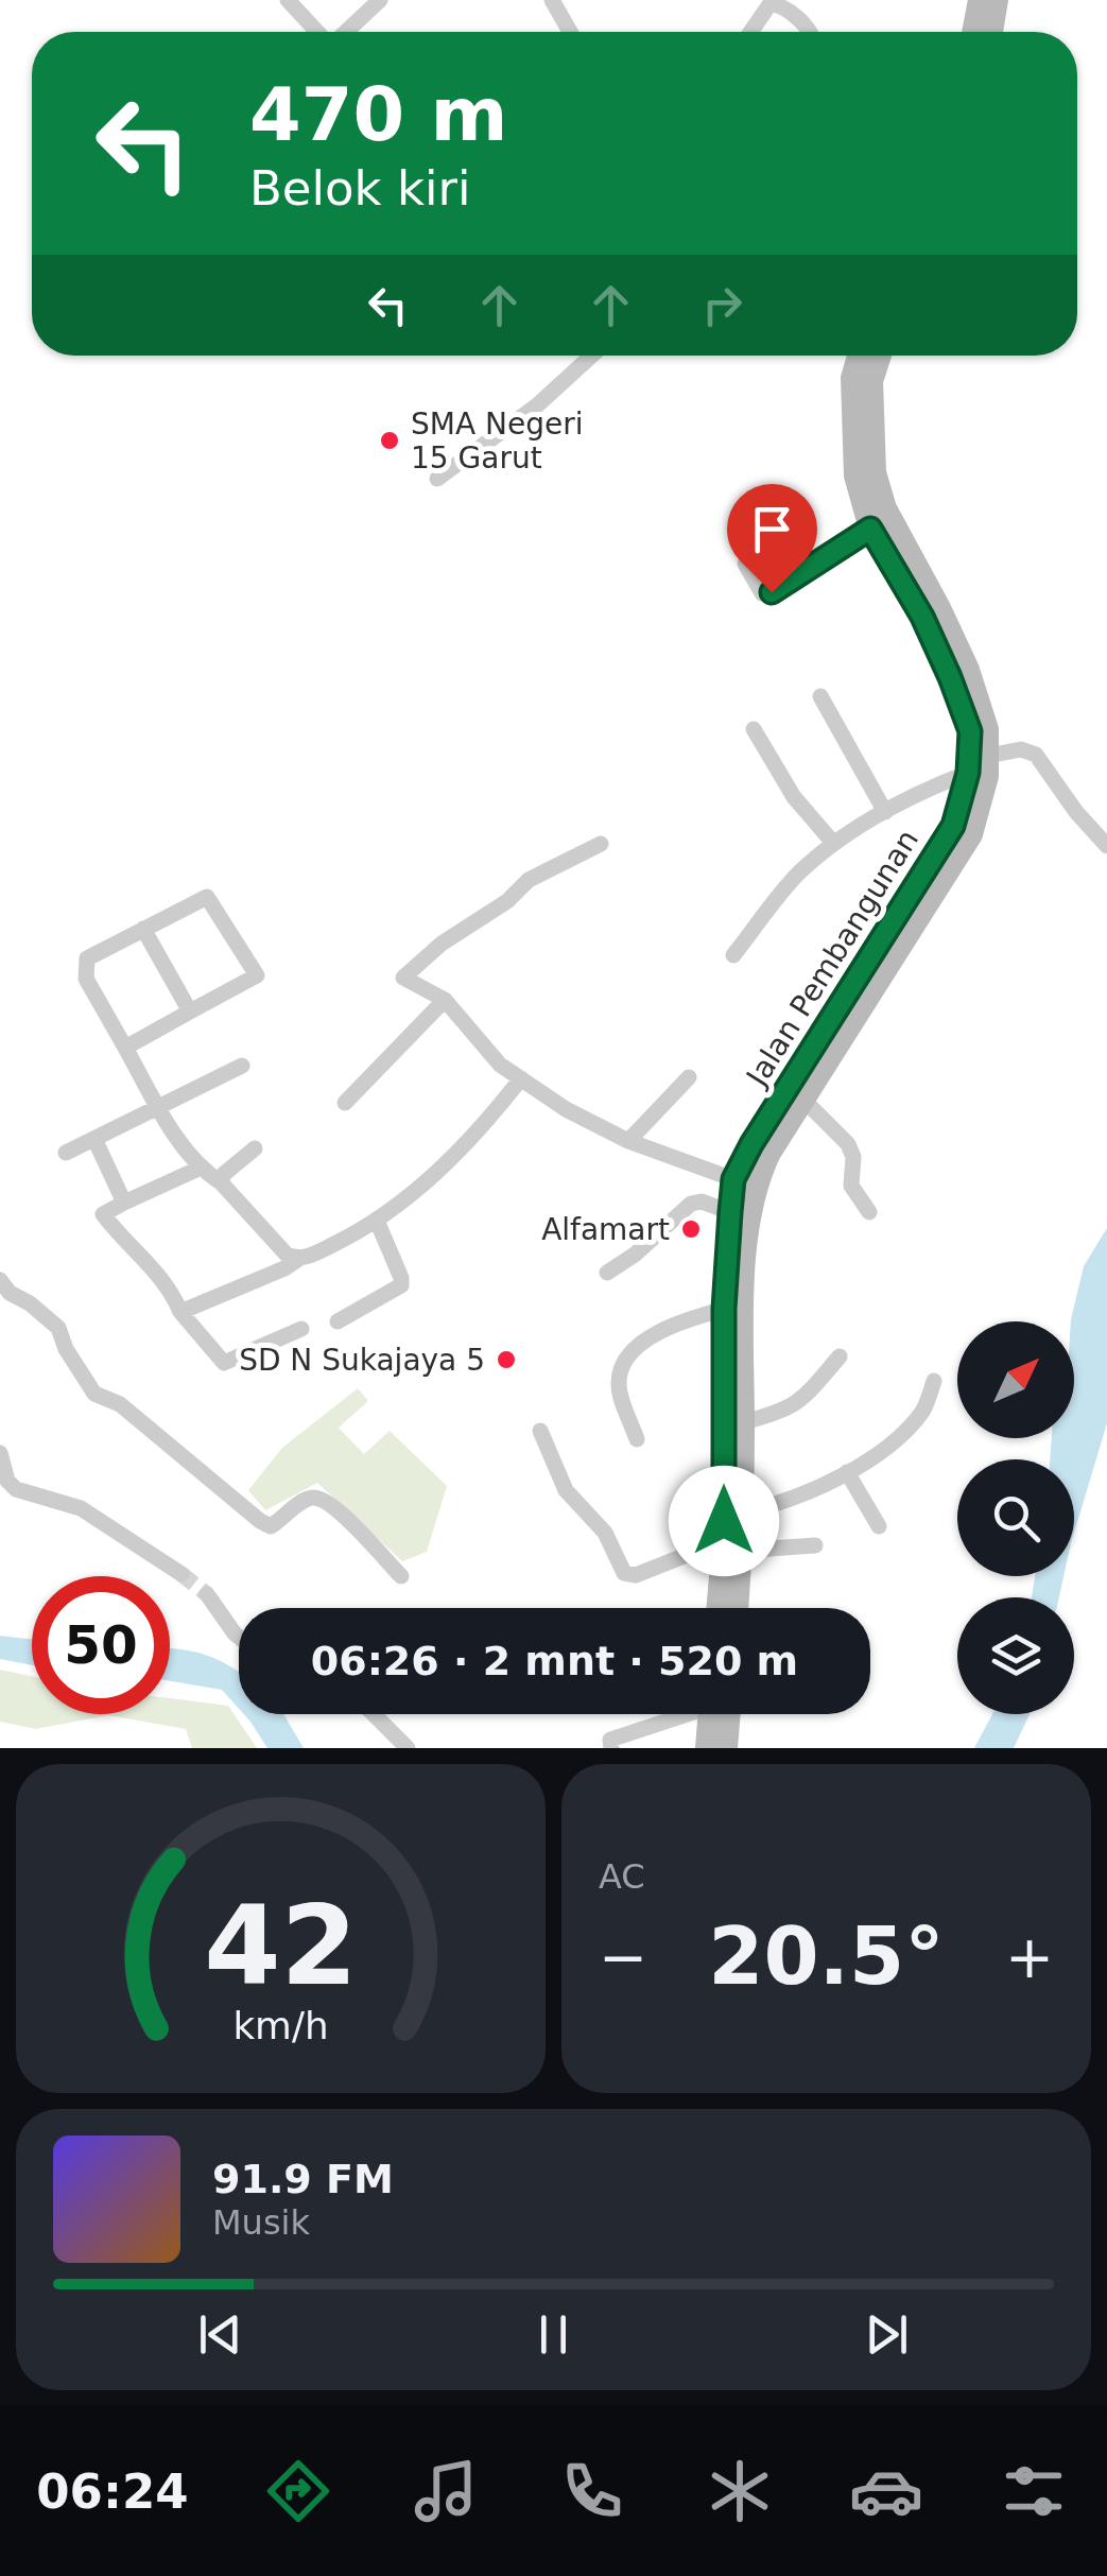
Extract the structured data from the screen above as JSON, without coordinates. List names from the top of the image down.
{
  "streets": {
    "main road": ["Jalan Pembangunan"]
  },
  "places": ["SMA Negeri 15 Garut", "Alfamart", "SD N Sukajaya 5"],
  "north": "top right",
  "page": {
    "turn": ["470 m", "Belok kiri"],
    "limit": "50",
    "trip": "06:26 · 2 mnt · 520 m",
    "tile": "AC",
    "heat": ["−", "20.5°", "+"],
    "song": ["91.9 FM", "Musik"],
    "tabs": "06:24",
    "gauge": ["42", "km/h"]
  }
}
